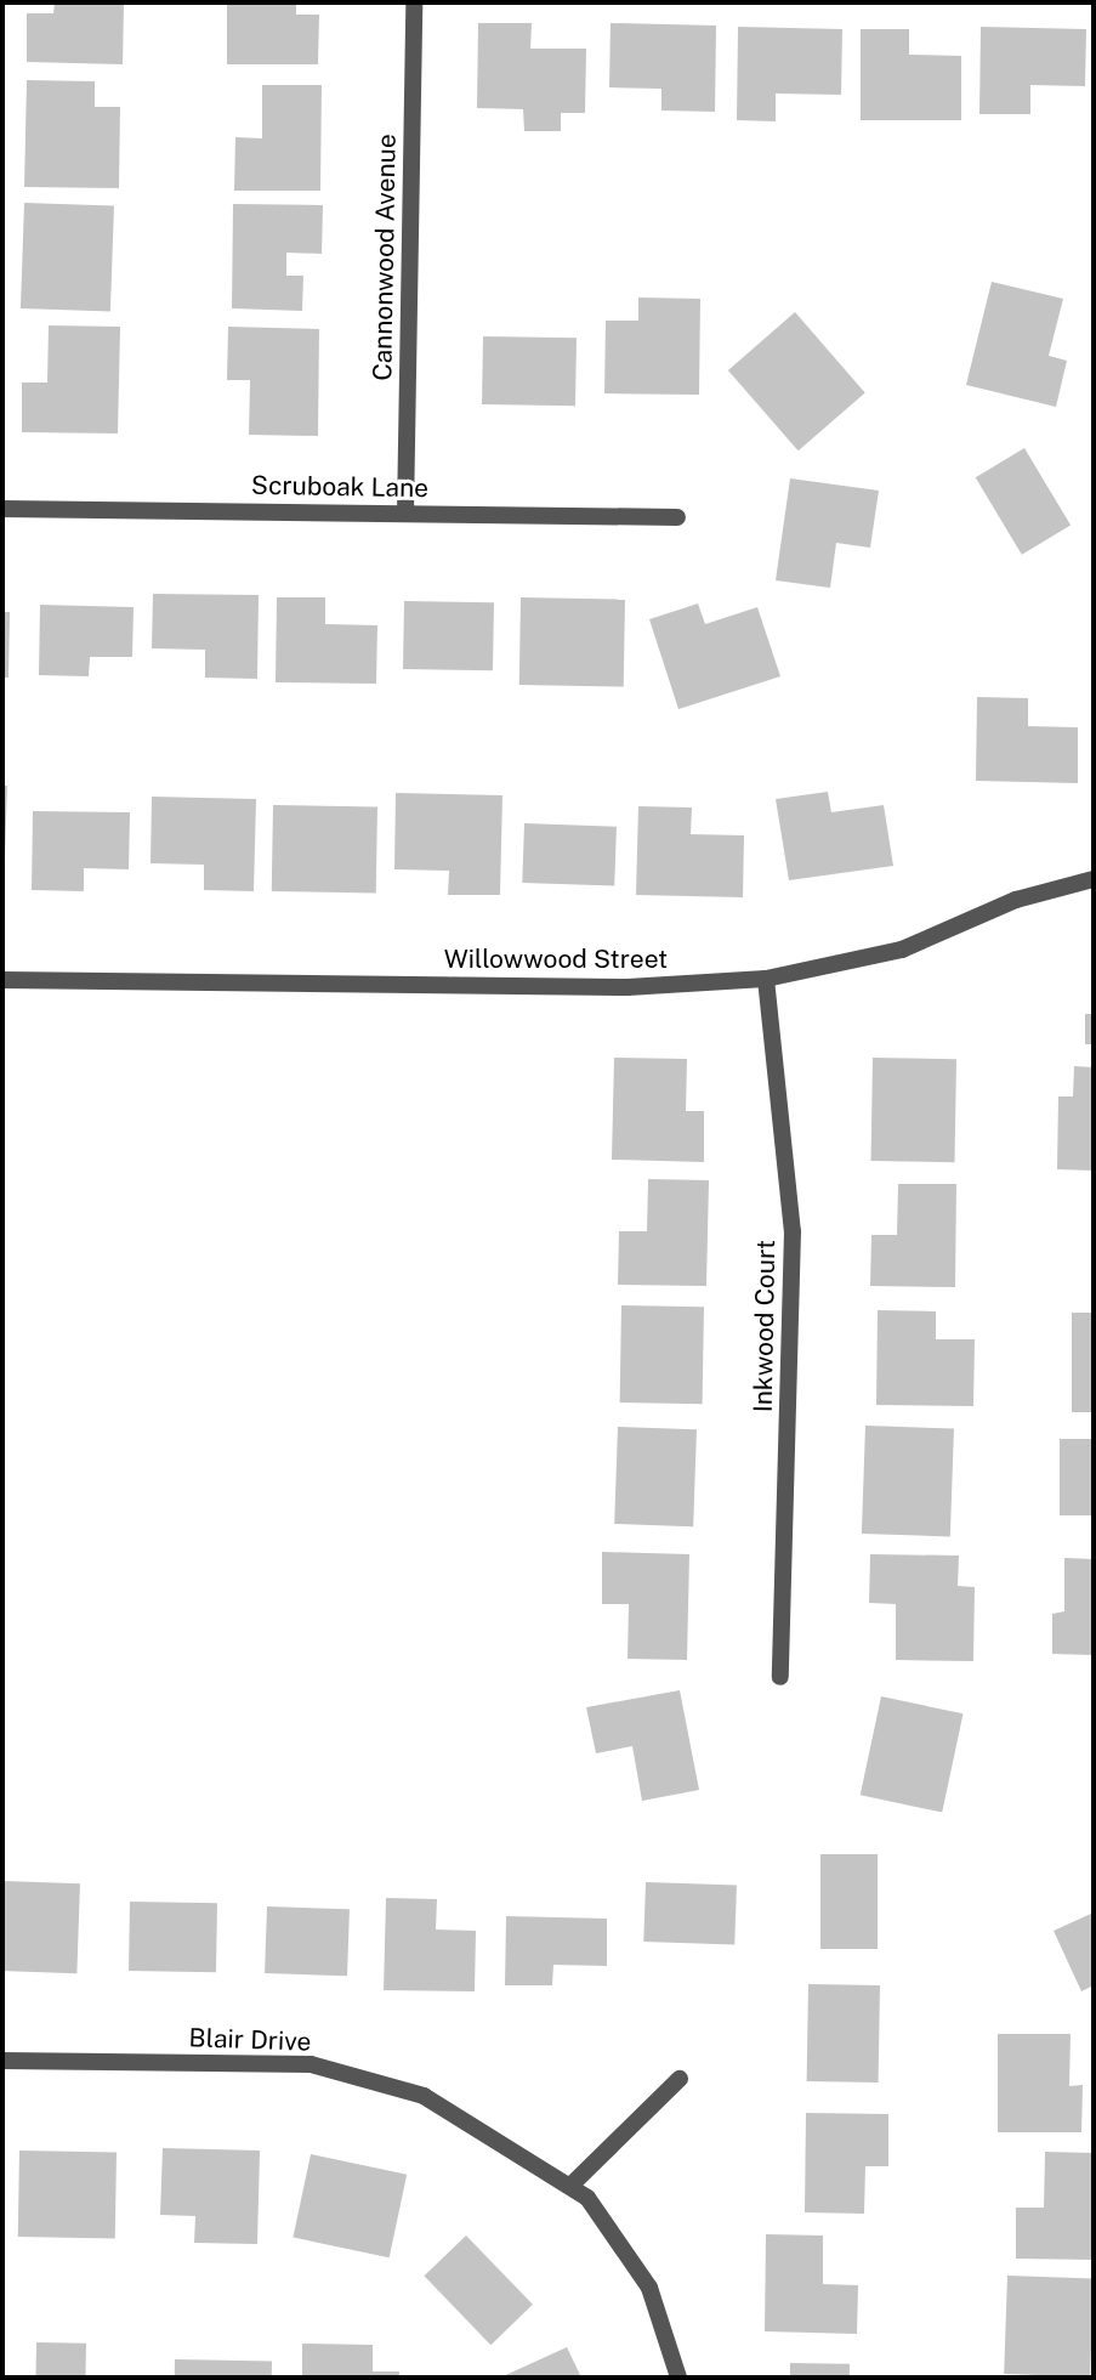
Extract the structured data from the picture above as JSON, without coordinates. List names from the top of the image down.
{
  "streets": {
    "street": [
      "Cannonwood Avenue",
      "Scruboak Lane",
      "Willowwood Street",
      "Inkwood Court",
      "Blair Drive"
    ]
  },
  "crossings": [
    ["Cannonwood Avenue", "Scruboak Lane"],
    ["Willowwood Street", "Inkwood Court"]
  ]
}
